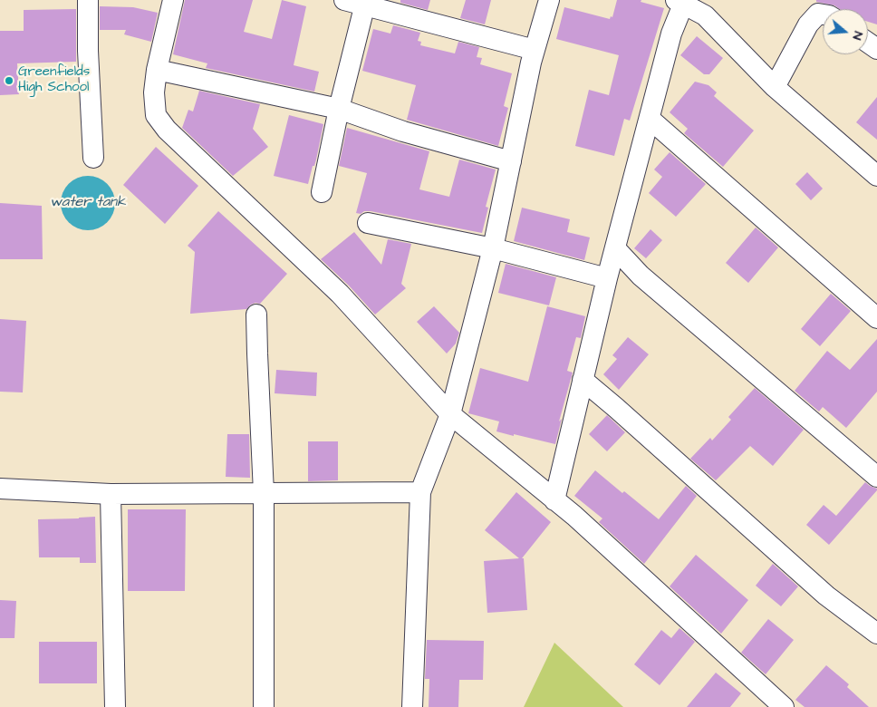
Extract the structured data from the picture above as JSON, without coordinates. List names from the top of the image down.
{
  "water": ["water tank"],
  "places": ["Greenfields High School"],
  "north": "right"
}
